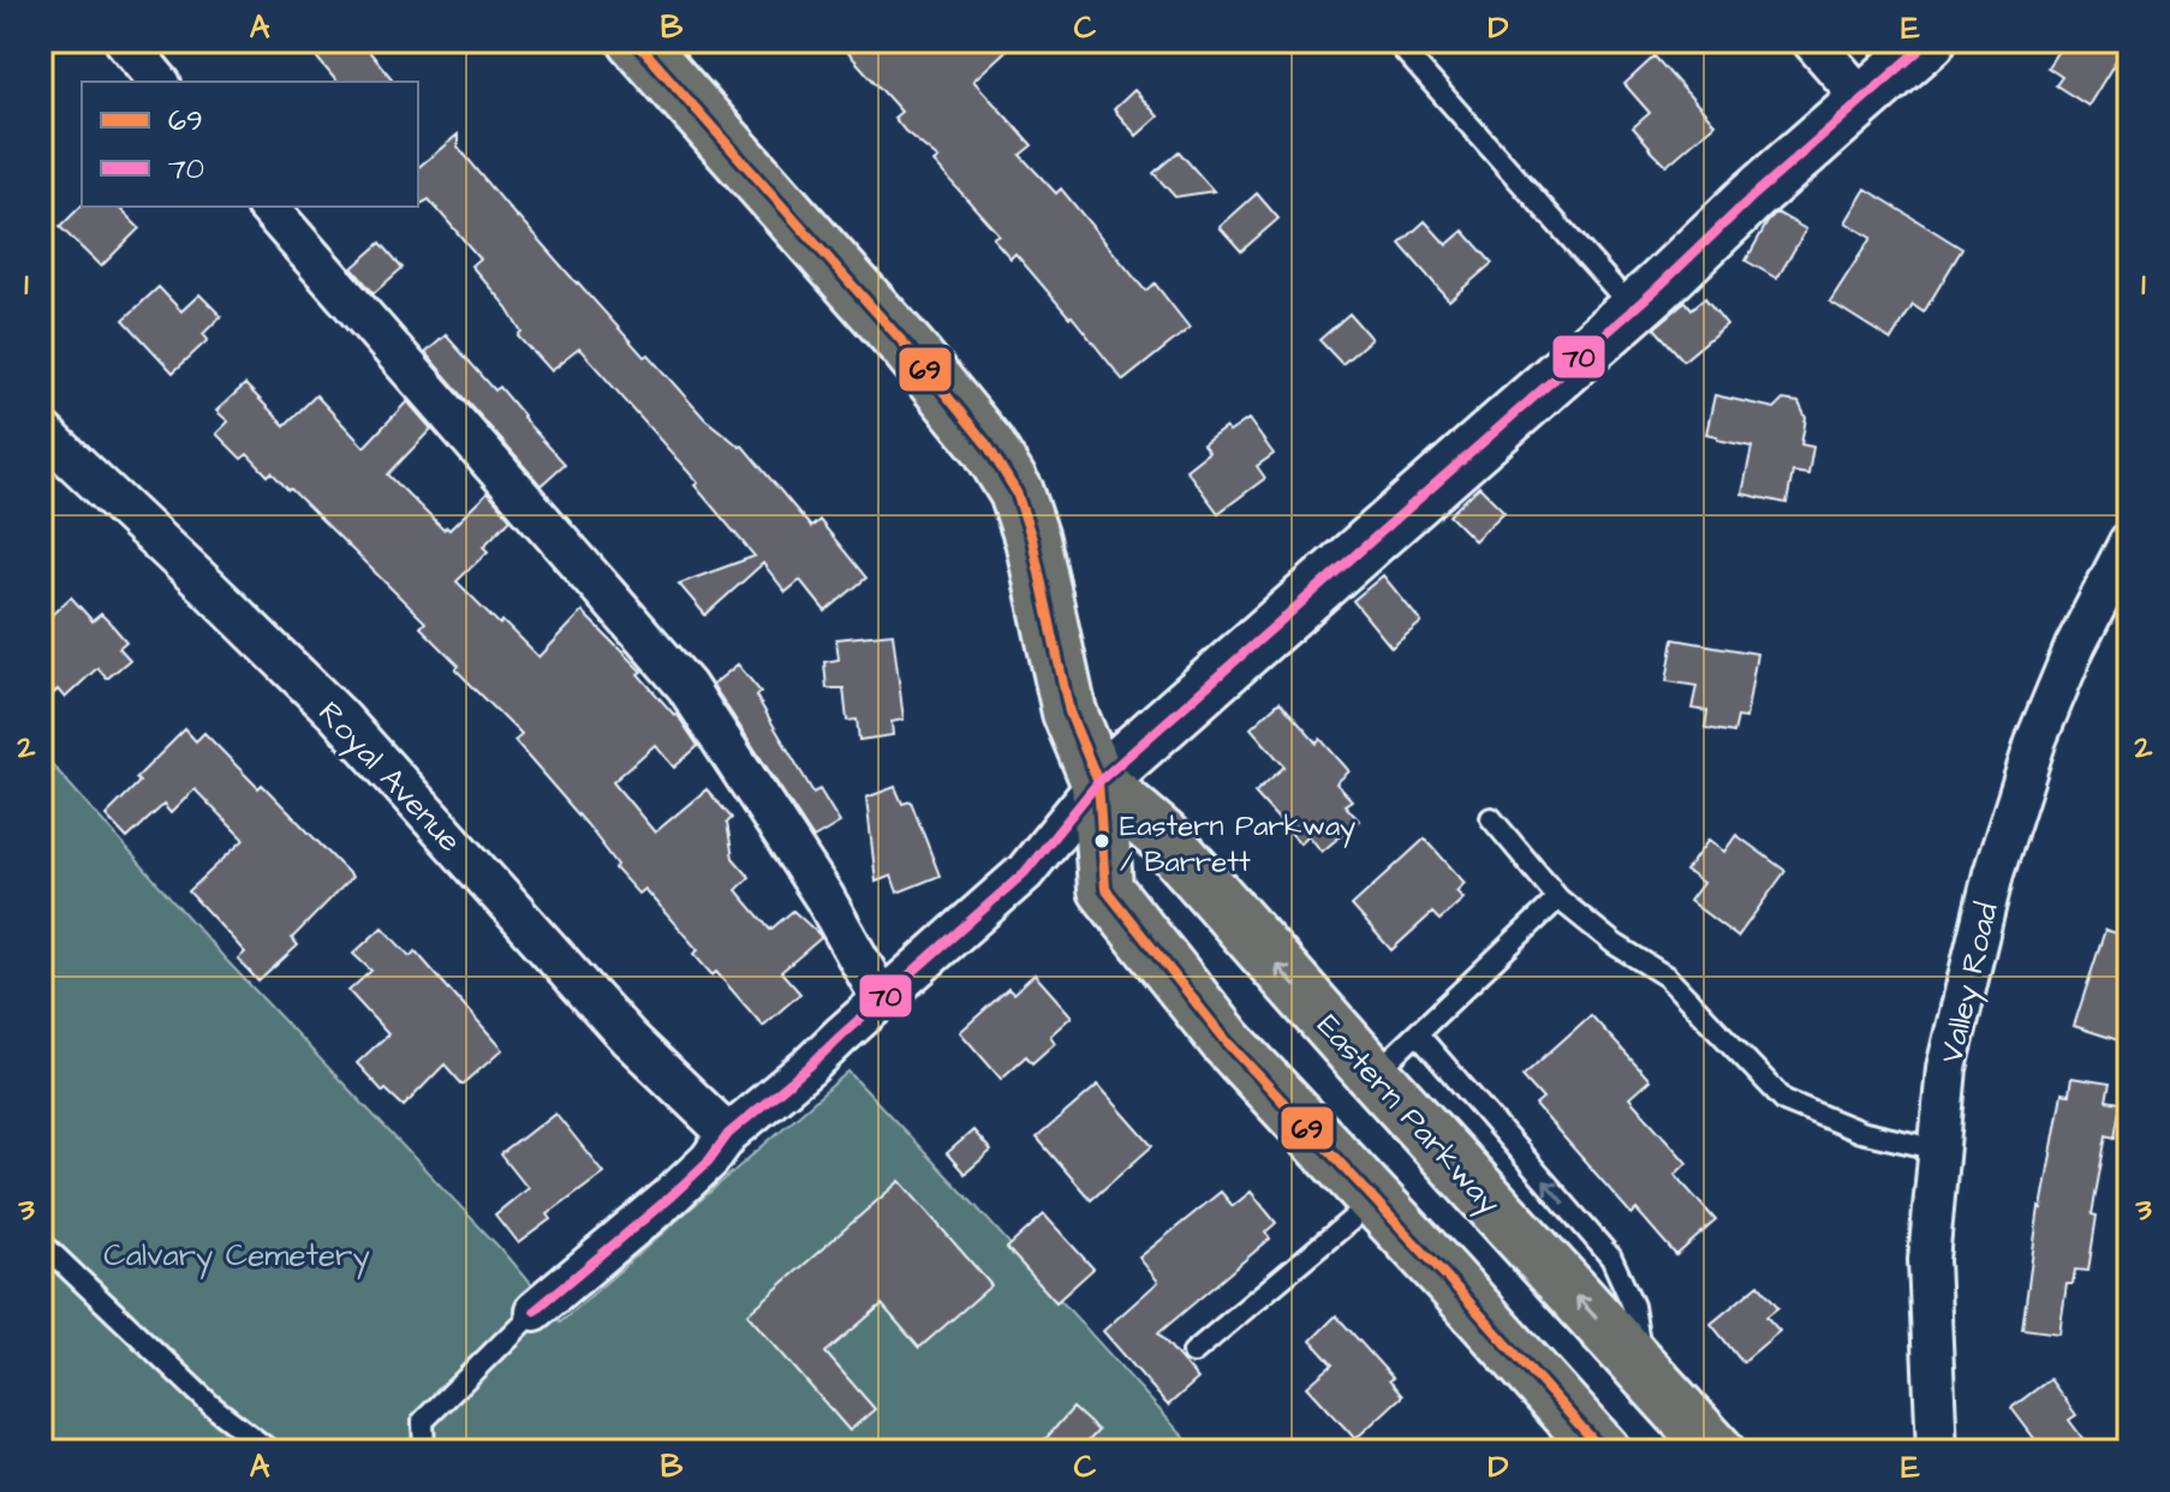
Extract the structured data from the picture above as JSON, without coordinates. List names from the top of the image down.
{
  "streets": {
    "main road": ["Eastern Parkway"],
    "street": ["Royal Avenue", "Valley Road"]
  },
  "parks": ["Calvary Cemetery"],
  "places": ["Eastern Parkway / Barrett"],
  "lines": ["transit line 69", "transit line 70"],
  "legend": ["69", "70"],
  "grid": {
    "columns": [
      "A",
      "B",
      "C",
      "D",
      "E"
    ],
    "rows": ["1", "2", "3"]
  }
}
